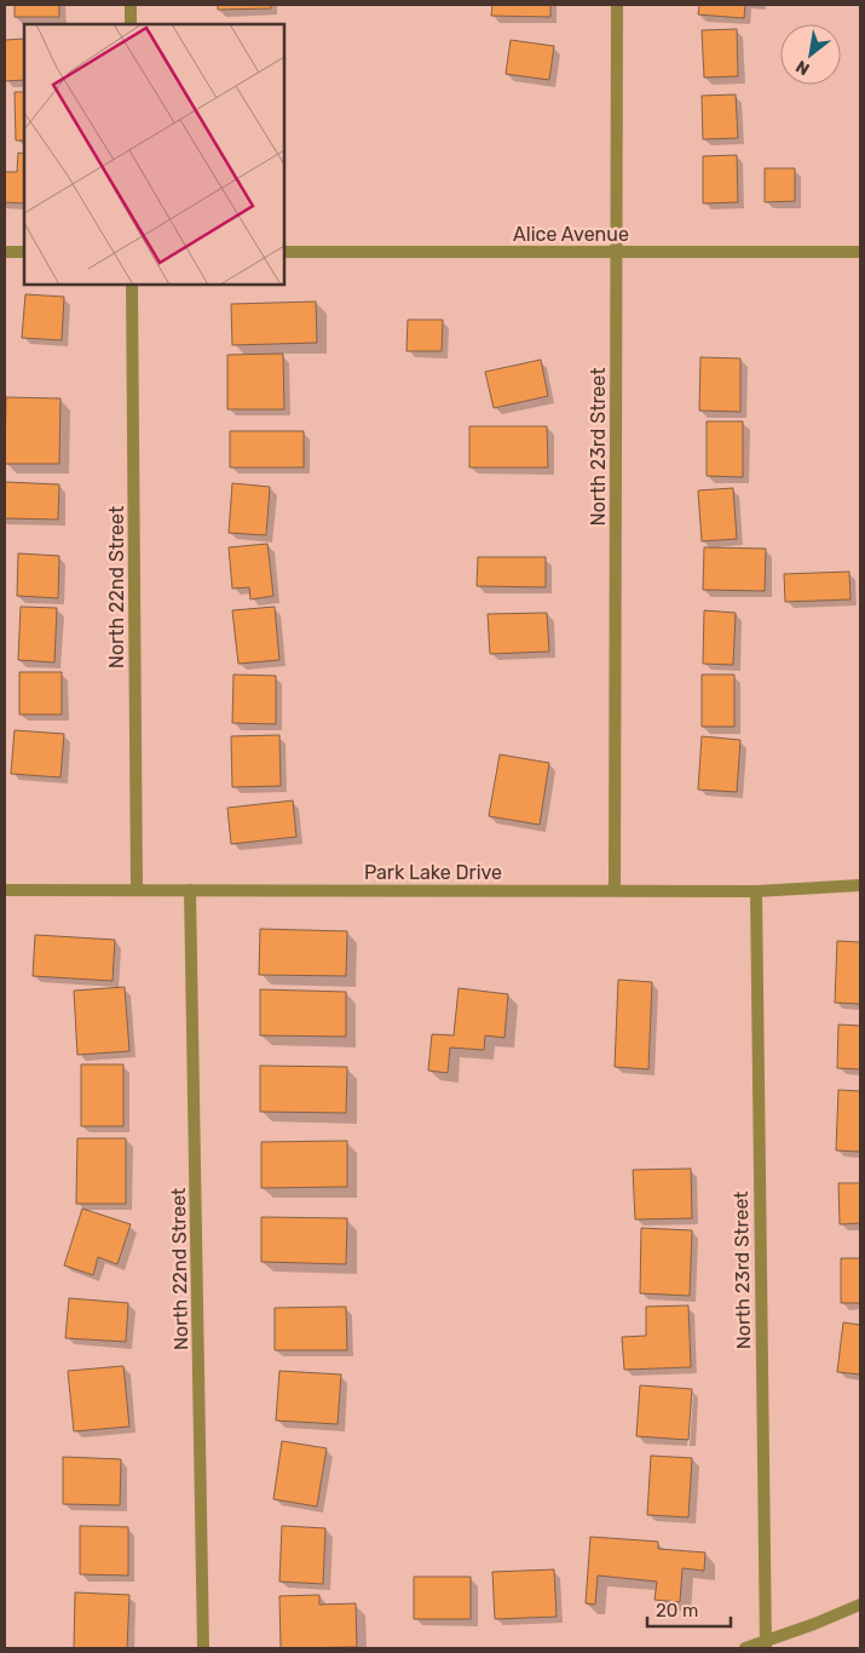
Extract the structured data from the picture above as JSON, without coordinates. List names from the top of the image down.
{
  "streets": {
    "street": [
      "Alice Avenue",
      "North 23rd Street",
      "North 22nd Street",
      "Park Lake Drive"
    ]
  },
  "crossings": [
    ["Alice Avenue", "North 23rd Street"],
    ["North 23rd Street", "Park Lake Drive"],
    ["North 22nd Street", "Park Lake Drive"]
  ],
  "scale_bar": "20 m",
  "north": "bottom left"
}
